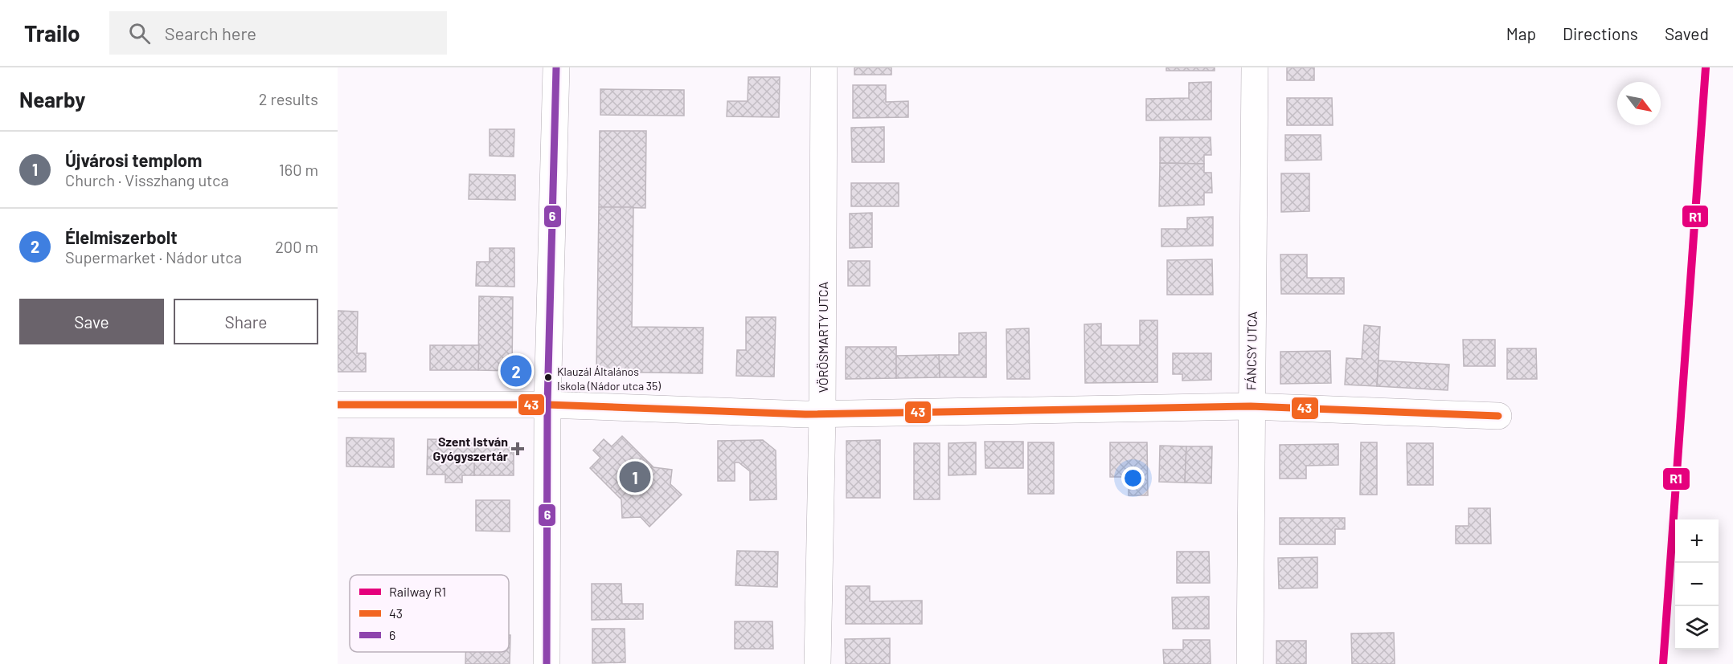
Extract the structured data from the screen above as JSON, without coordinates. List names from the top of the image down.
{
  "streets": {
    "street": ["VÖRÖSMARTY UTCA", "FÁNCSY UTCA"]
  },
  "places": {
    "other": ["Klauzál Általános Iskola (Nádor utca 35)"],
    "health": ["Szent István Gyógyszertár"]
  },
  "lines": ["rail line R1", "transit line 6", "transit line 43"],
  "legend": ["Railway R1", "43", "6"],
  "north": "bottom right",
  "page": {
    "header": "Trailo",
    "search": "Search here",
    "nav": ["Map", "Directions", "Saved"],
    "heading": ["Nearby", "2 results"],
    "list": [
      {
        "mark": "1",
        "name": "Újvárosi templom",
        "note": "Church · Visszhang utca",
        "value": "160 m"
      },
      {
        "mark": "2",
        "name": "Élelmiszerbolt",
        "note": "Supermarket · Nádor utca",
        "value": "200 m"
      }
    ],
    "buttons": ["Save", "Share"],
    "pins": ["2", "1"],
    "map_buttons": ["+", "−"]
  }
}
